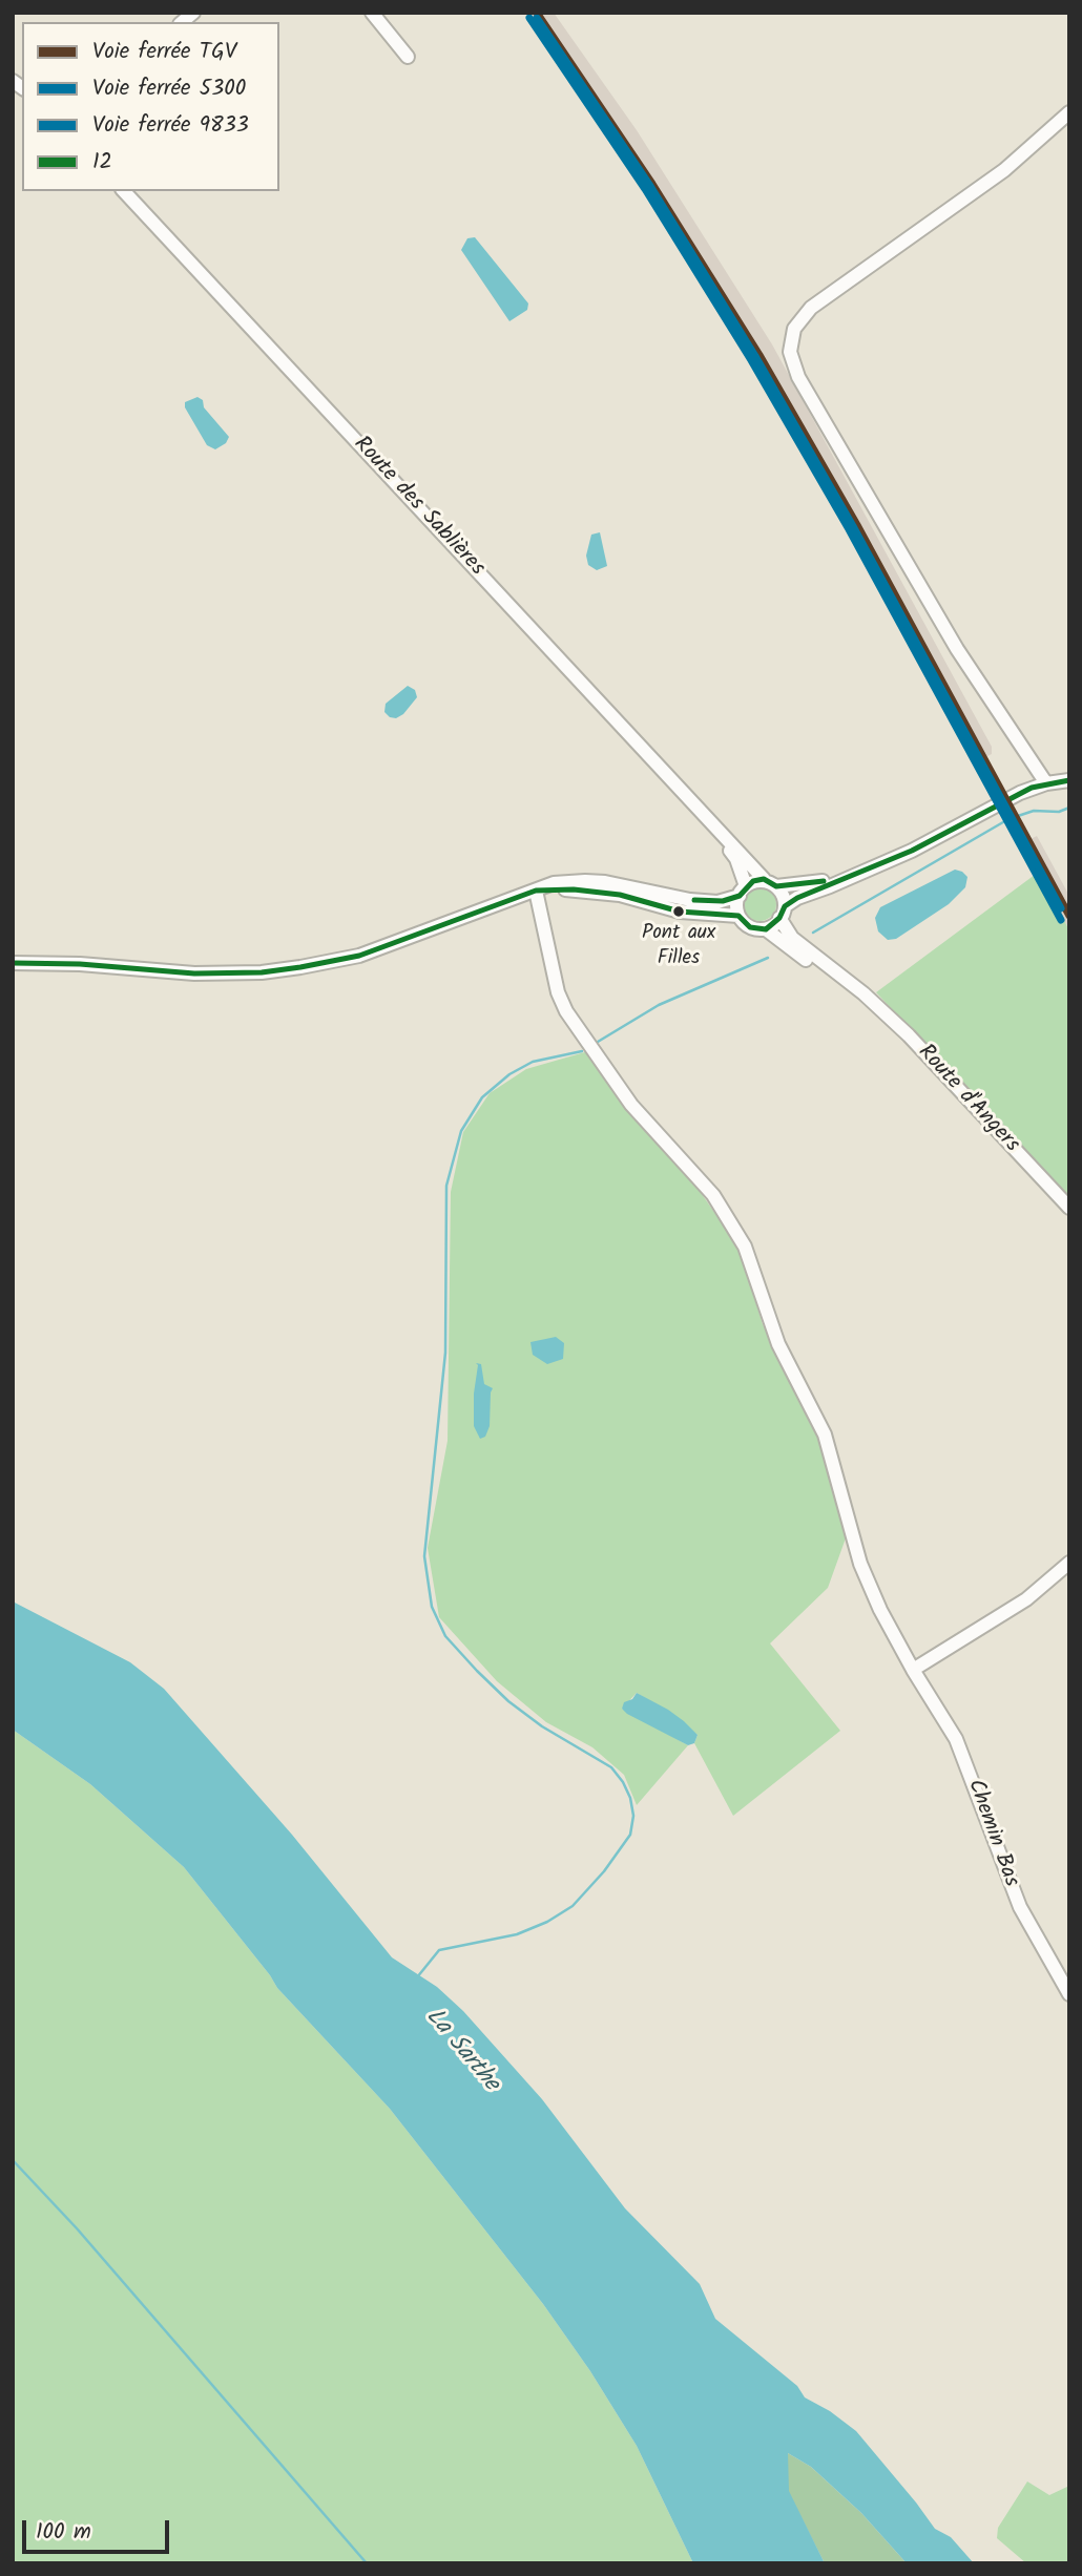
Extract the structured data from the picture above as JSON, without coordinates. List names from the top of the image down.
{
  "streets": {
    "street": ["Route des Sablières", "Route d'Angers", "Chemin Bas"]
  },
  "crossings": [
    ["Route des Sablières", "Route d'Angers"]
  ],
  "water": ["La Sarthe"],
  "places": ["Pont aux Filles"],
  "lines": [
    "rail line TGV",
    "rail line 5300",
    "rail line 9833",
    "transit line 12"
  ],
  "legend": [
    "Voie ferrée TGV",
    "Voie ferrée 5300",
    "Voie ferrée 9833",
    "12"
  ],
  "scale_bar": "100 m"
}
